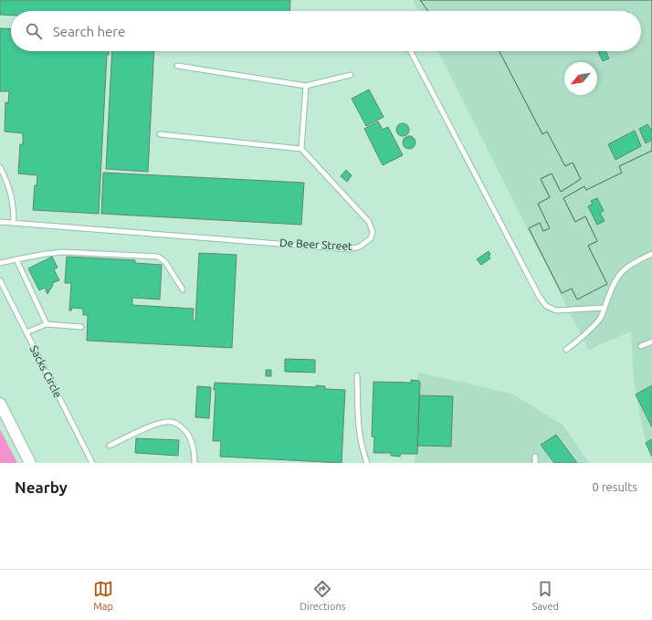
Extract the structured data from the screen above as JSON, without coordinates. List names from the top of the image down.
{
  "streets": {
    "lane": ["De Beer Street", "Sacks Circle"]
  },
  "north": "bottom left",
  "page": {
    "search": "Search here",
    "heading": ["Nearby", "0 results"],
    "nav": ["Map", "Directions", "Saved"]
  }
}
